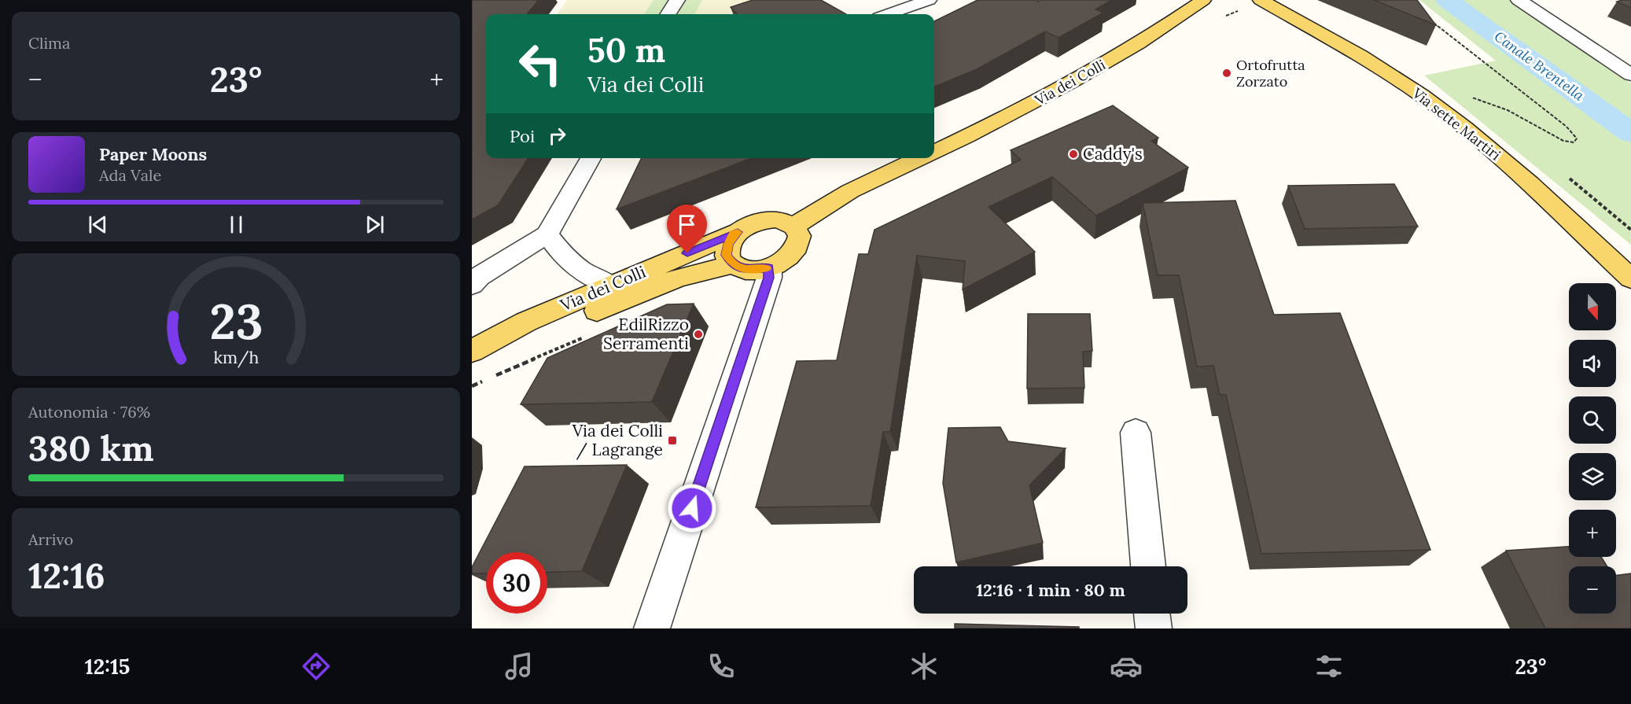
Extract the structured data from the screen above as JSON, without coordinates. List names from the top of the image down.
{
  "streets": {
    "main road": ["Via dei Colli", "Via sette Martiri"]
  },
  "water": ["Canale Brentella"],
  "places": {
    "other": ["Ortofrutta Zorzato", "Caddy's", "EdilRizzo Serramenti"],
    "transit": ["Via dei Colli / Lagrange"]
  },
  "north": "bottom",
  "page": {
    "tile": [
      "Clima",
      ["Autonomia · 76%", "380 km"],
      ["Arrivo", "12:16"]
    ],
    "turn": ["50 m", "Via dei Colli"],
    "heat": ["−", "23°", "+"],
    "then": "Poi",
    "song": ["Paper Moons", "Ada Vale"],
    "map_buttons": ["+", "−"],
    "limit": "30",
    "trip": "12:16 · 1 min · 80 m",
    "tabs": ["12:15", "23°"],
    "gauge": ["23", "km/h"]
  }
}
